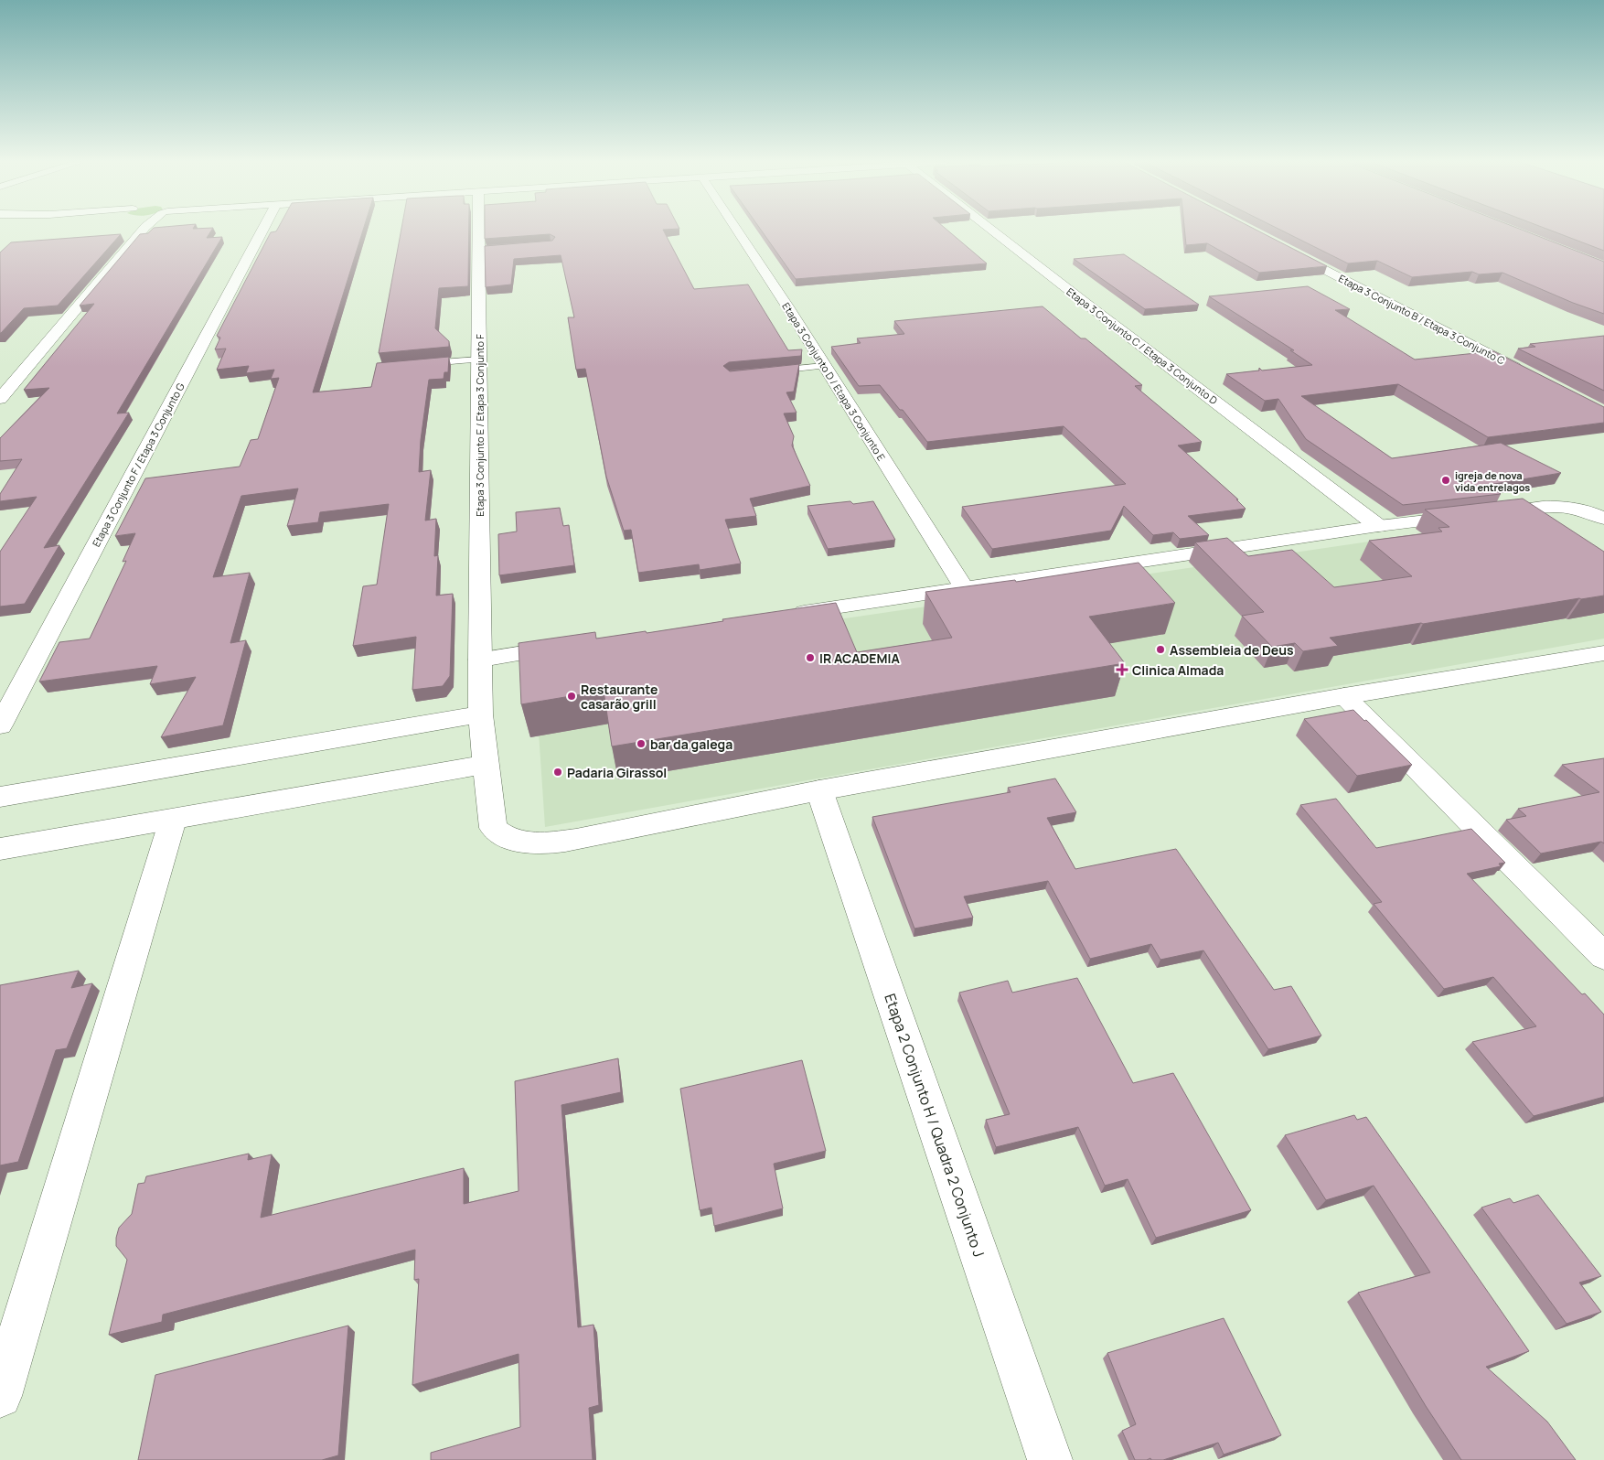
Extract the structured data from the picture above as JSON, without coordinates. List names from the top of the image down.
{
  "streets": {
    "street": [
      "Etapa 3 Conjunto B / Etapa 3 Conjunto C",
      "Etapa 3 Conjunto C / Etapa 3 Conjunto D",
      "Etapa 3 Conjunto D / Etapa 3 Conjunto E",
      "Etapa 3 Conjunto E / Etapa 3 Conjunto F",
      "Etapa 3 Conjunto F / Etapa 3 Conjunto G",
      "Etapa 2 Conjunto H / Quadra 2 Conjunto J"
    ]
  },
  "crossings": [
    ["Etapa 3 Conjunto E / Etapa 3 Conjunto F", "Etapa 2 Conjunto H / Quadra 2 Conjunto J"]
  ],
  "places": {
    "other": [
      "igreja de nova vida entrelagos",
      "Assembleia de Deus",
      "IR ACADEMIA",
      "Restaurante casarão grill",
      "bar da galega",
      "Padaria Girassol"
    ],
    "health": ["Clinica Almada"]
  }
}
